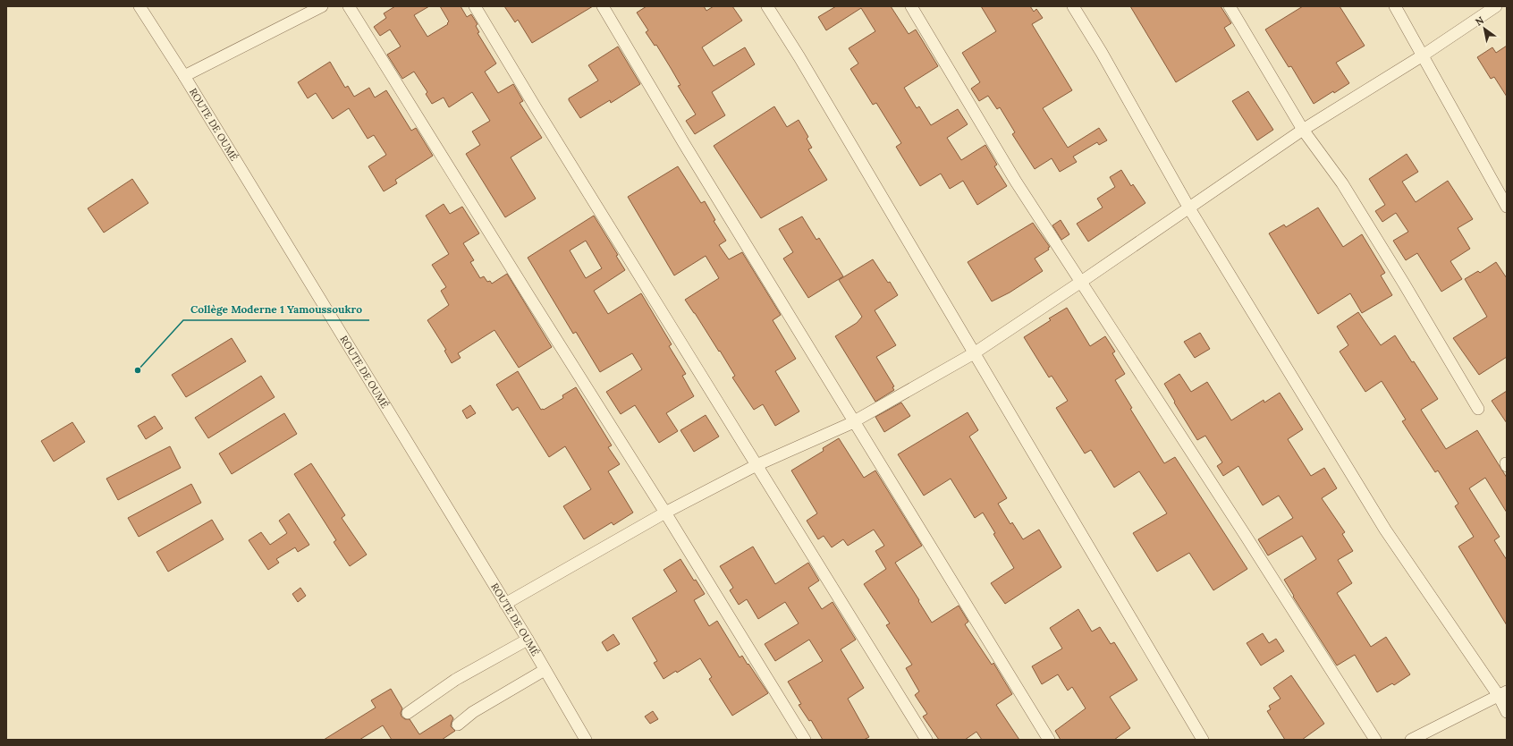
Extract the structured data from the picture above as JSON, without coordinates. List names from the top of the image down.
{
  "streets": {
    "street": ["ROUTE DE OUMÉ"]
  },
  "places": ["Collège Moderne 1 Yamoussoukro"],
  "north": "top left"
}
